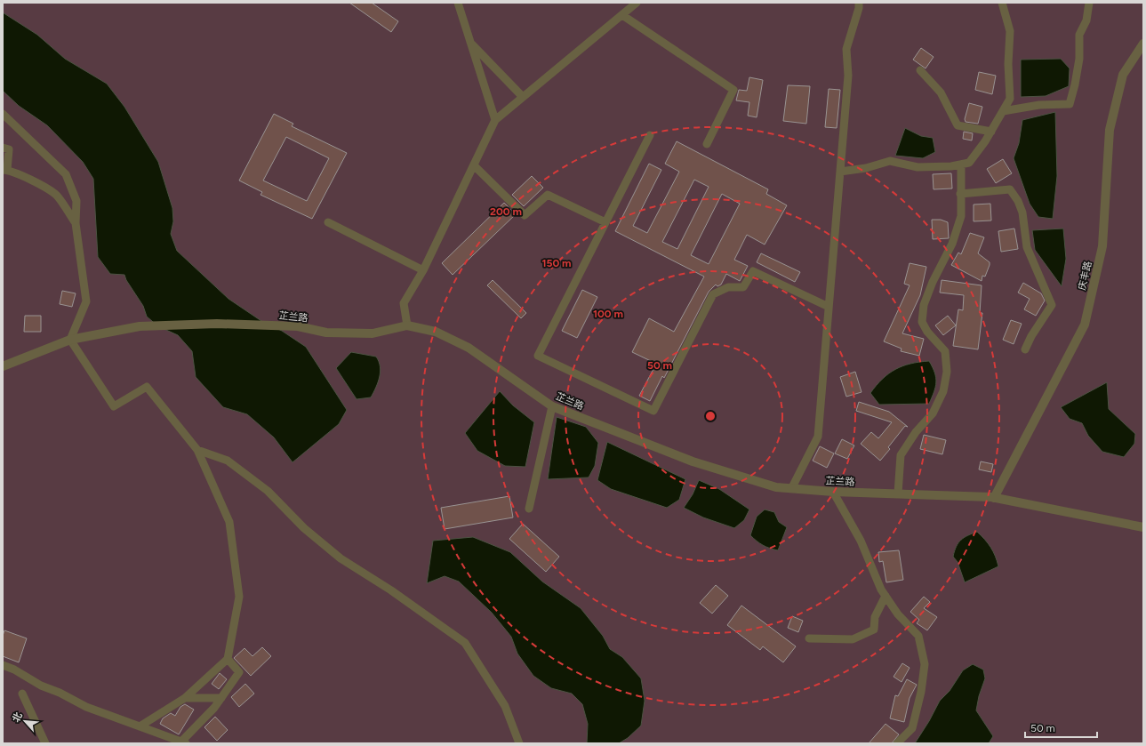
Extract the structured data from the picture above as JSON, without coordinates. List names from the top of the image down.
{
  "streets": {
    "street": ["庆丰路", "芷兰路"]
  },
  "crossings": [
    ["庆丰路", "芷兰路"]
  ],
  "scale_bar": "50 m",
  "north": "top left",
  "rings": [
    "200 m",
    "150 m",
    "100 m",
    "50 m"
  ]
}
